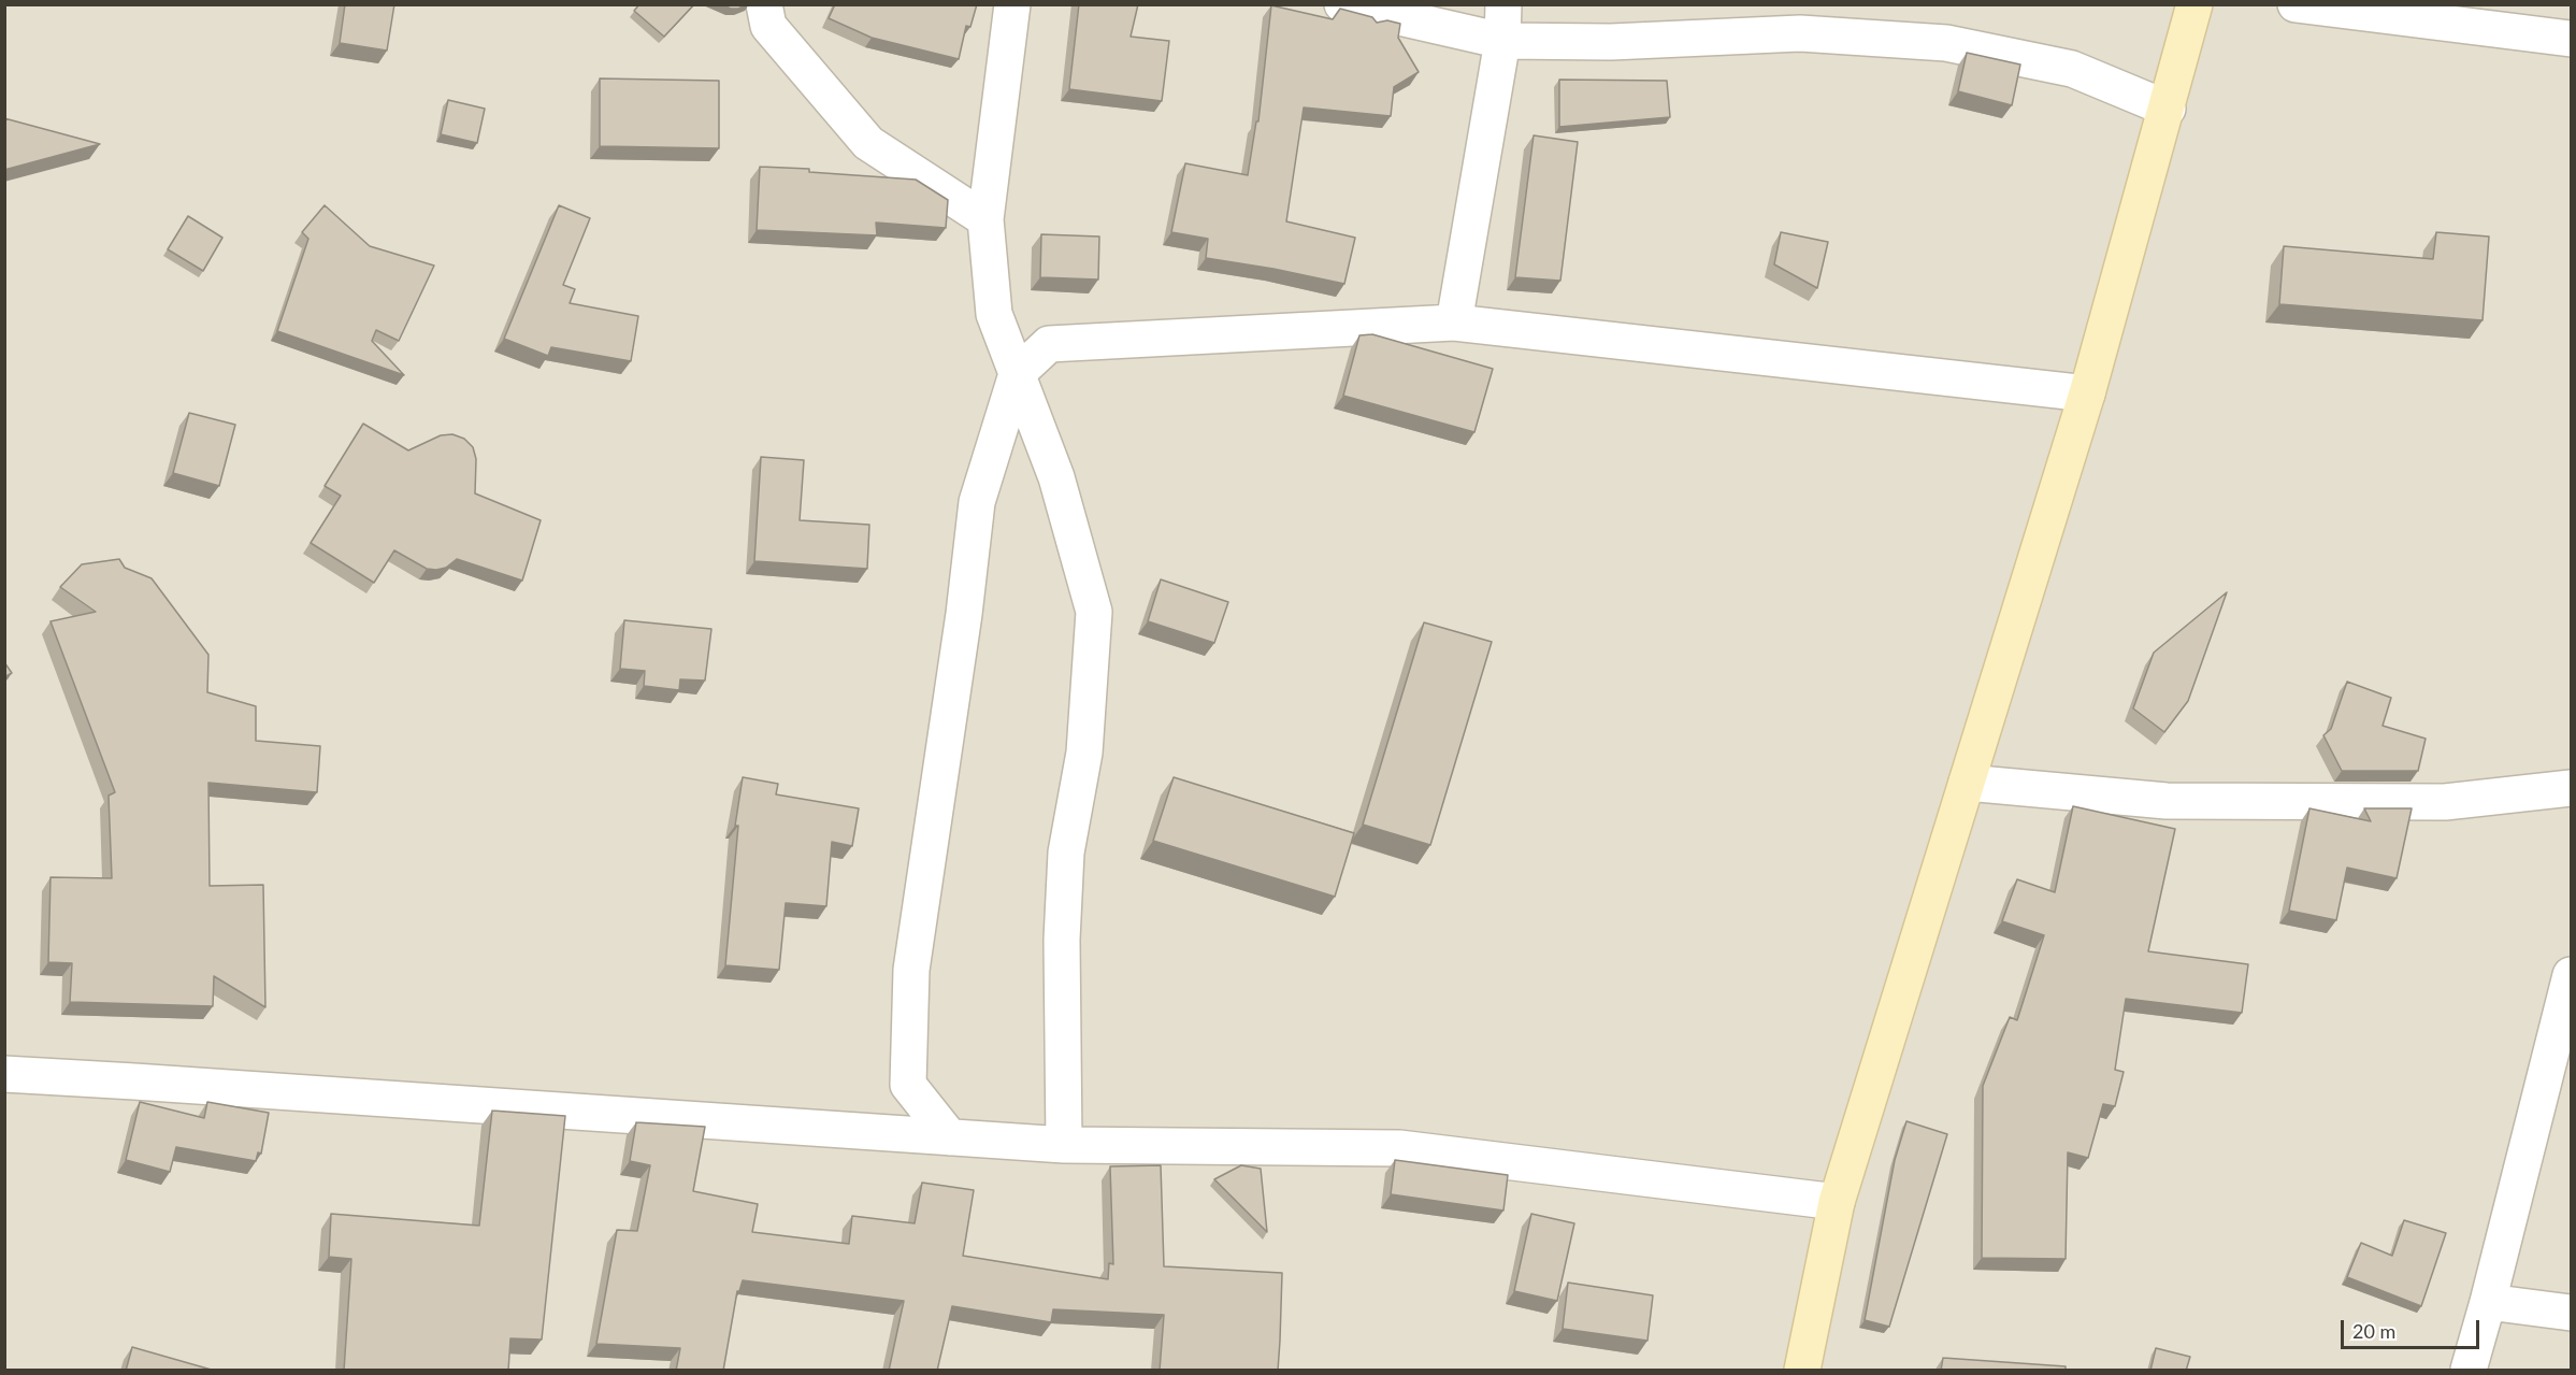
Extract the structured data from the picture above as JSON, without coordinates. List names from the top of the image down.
{
  "scale_bar": "20 m"
}
